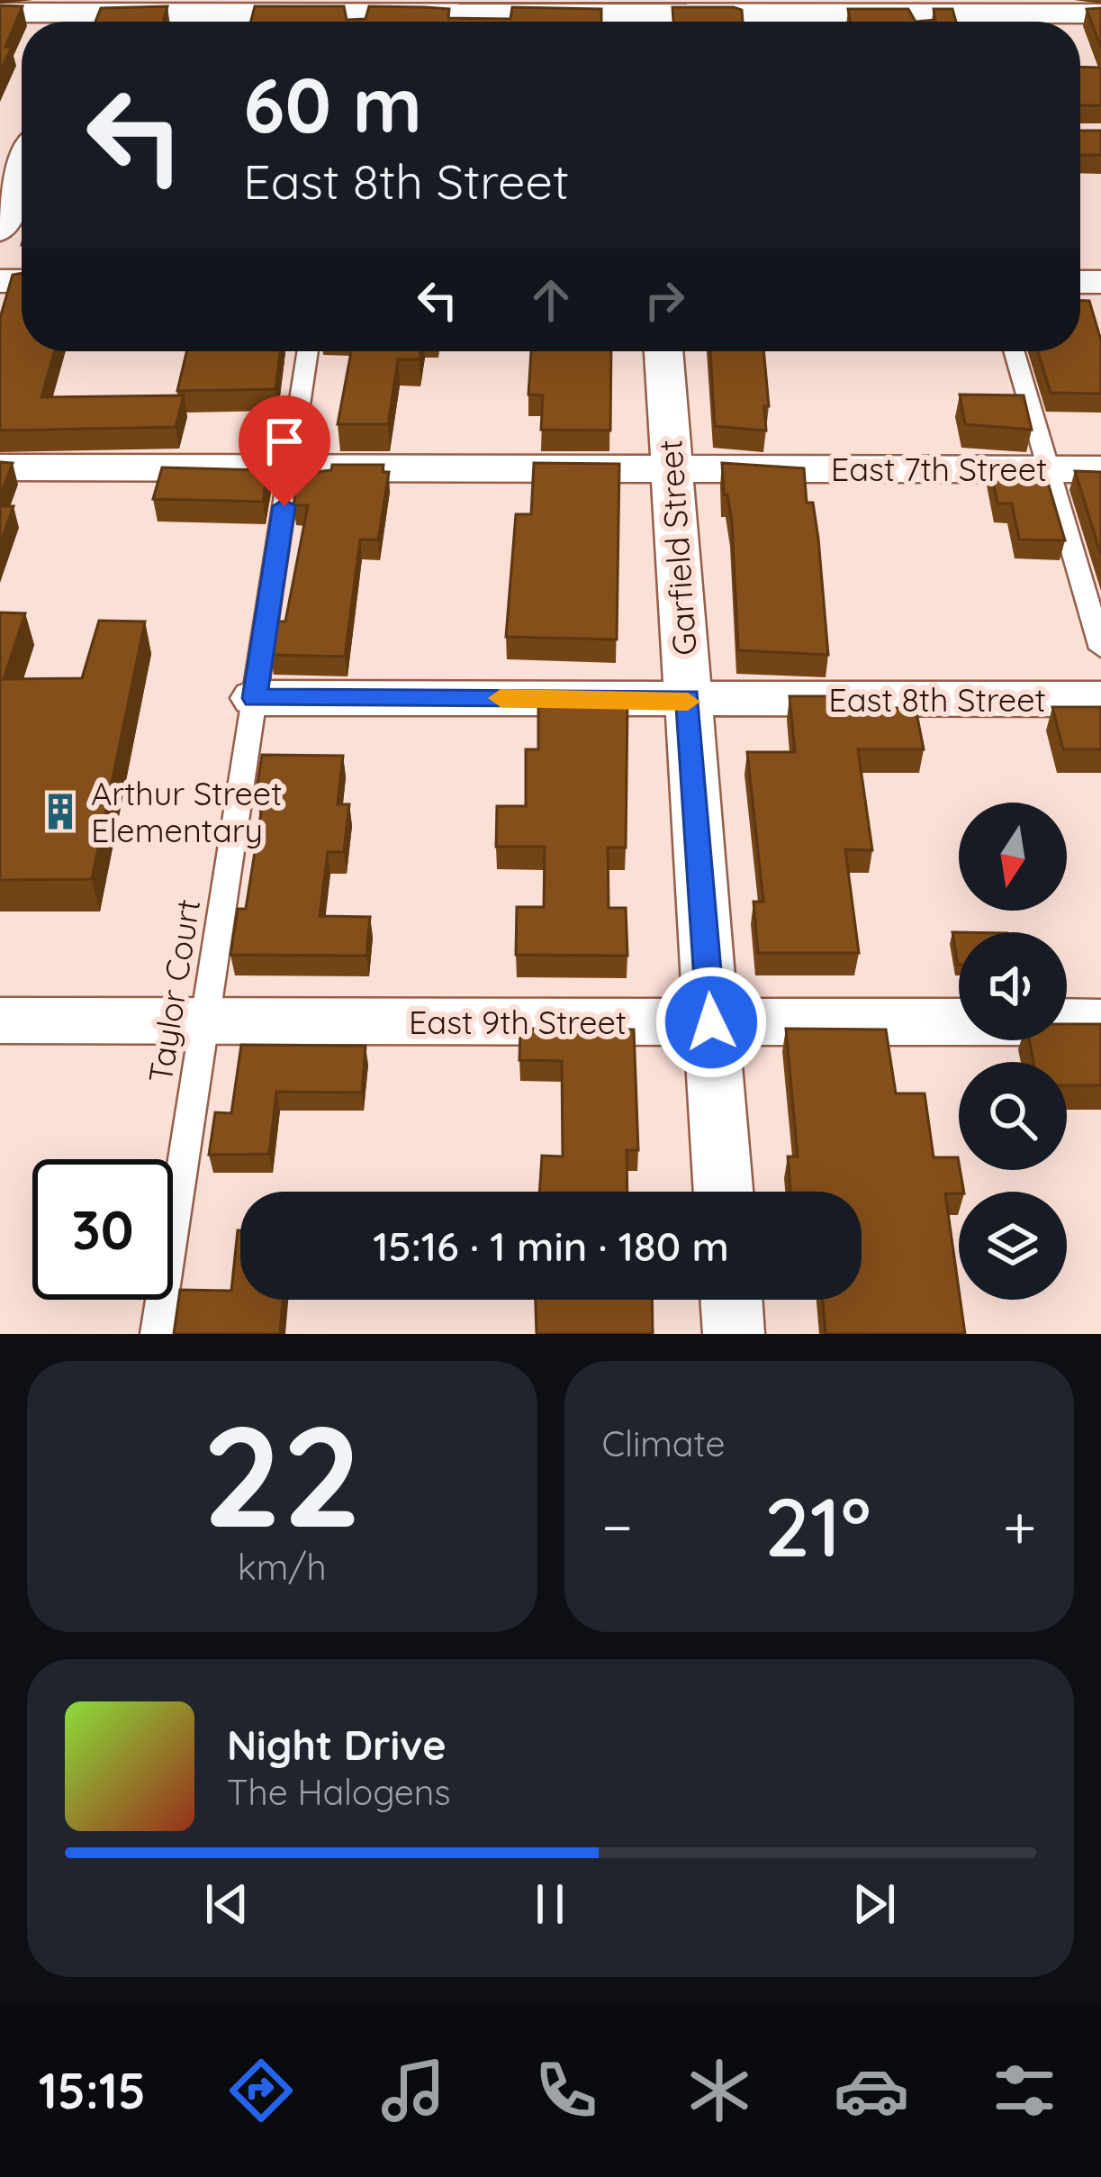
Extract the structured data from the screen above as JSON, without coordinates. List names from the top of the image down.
{
  "streets": {
    "street": [
      "East 7th Street",
      "Garfield Street",
      "East 8th Street",
      "East 9th Street"
    ],
    "lane": ["Taylor Court"]
  },
  "crossings": [
    ["East 7th Street", "Garfield Street"],
    ["East 7th Street", "Taylor Court"],
    ["Garfield Street", "East 8th Street"],
    ["Garfield Street", "East 9th Street"],
    ["East 8th Street", "Taylor Court"],
    ["Taylor Court", "East 9th Street"]
  ],
  "places": {
    "building": ["Arthur Street Elementary"]
  },
  "north": "bottom",
  "page": {
    "turn": ["60 m", "East 8th Street"],
    "limit": "30",
    "trip": "15:16 · 1 min · 180 m",
    "tile": [
      ["22", "km/h"],
      "Climate"
    ],
    "heat": ["−", "21°", "+"],
    "song": ["Night Drive", "The Halogens"],
    "tabs": "15:15"
  }
}
